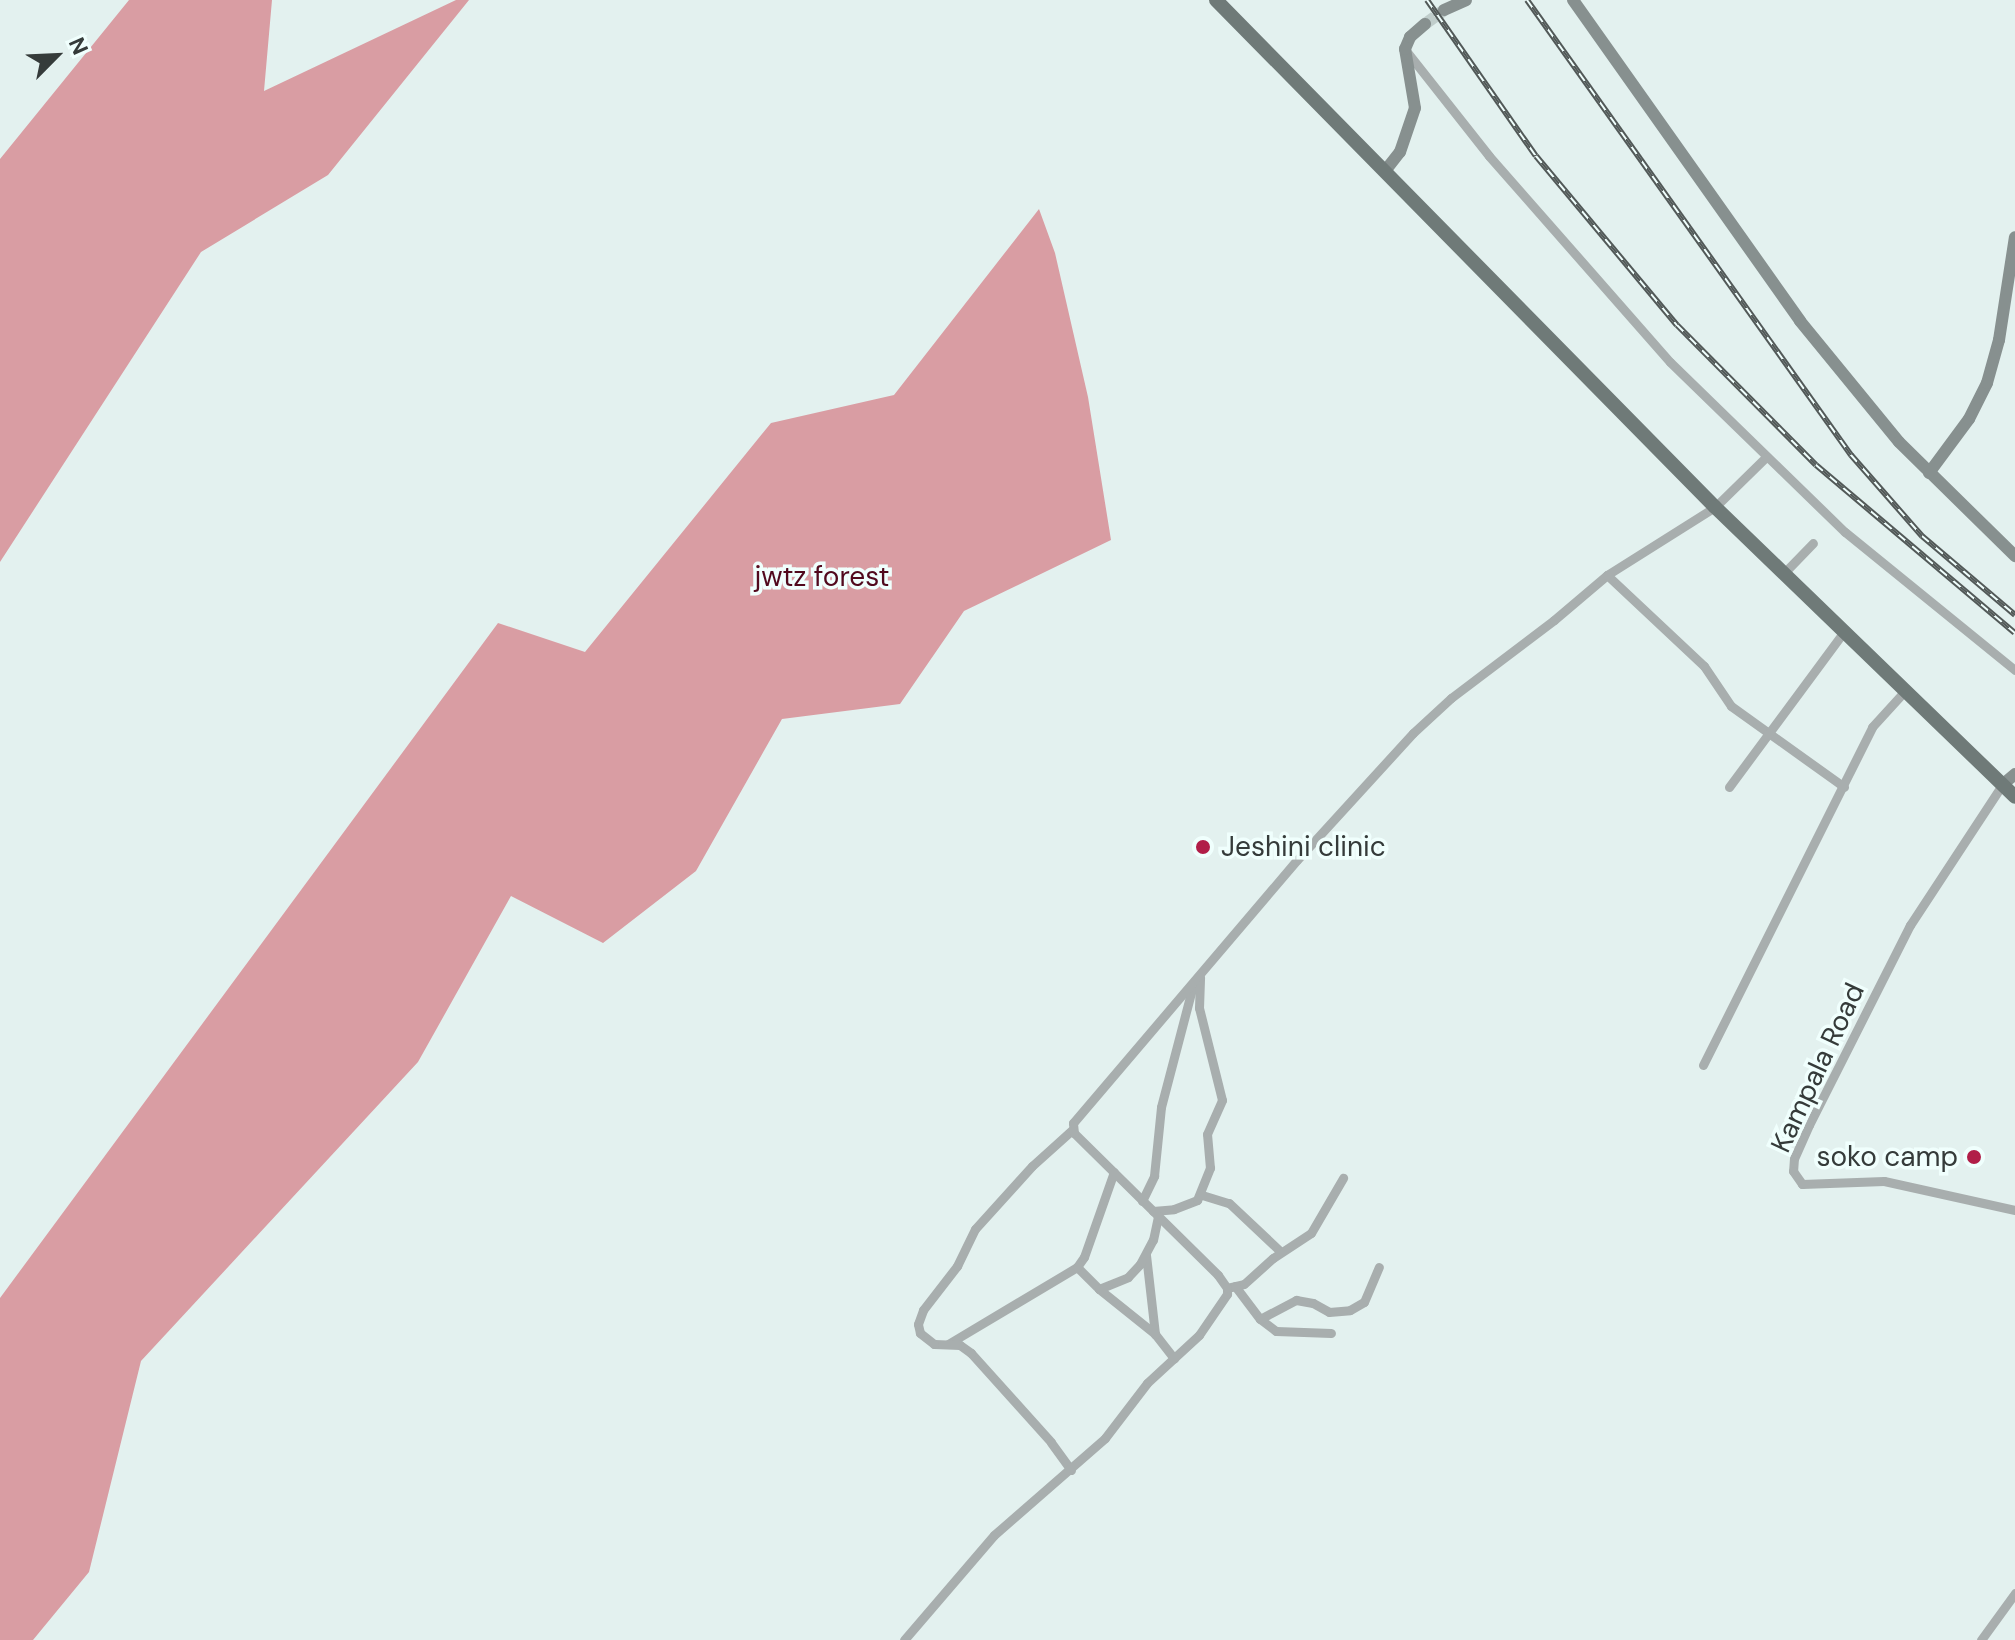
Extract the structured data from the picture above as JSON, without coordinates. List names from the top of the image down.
{
  "streets": {
    "street": ["Kampala Road"]
  },
  "parks": ["jwtz forest"],
  "places": ["Jeshini clinic", "soko camp"],
  "north": "top right"
}
